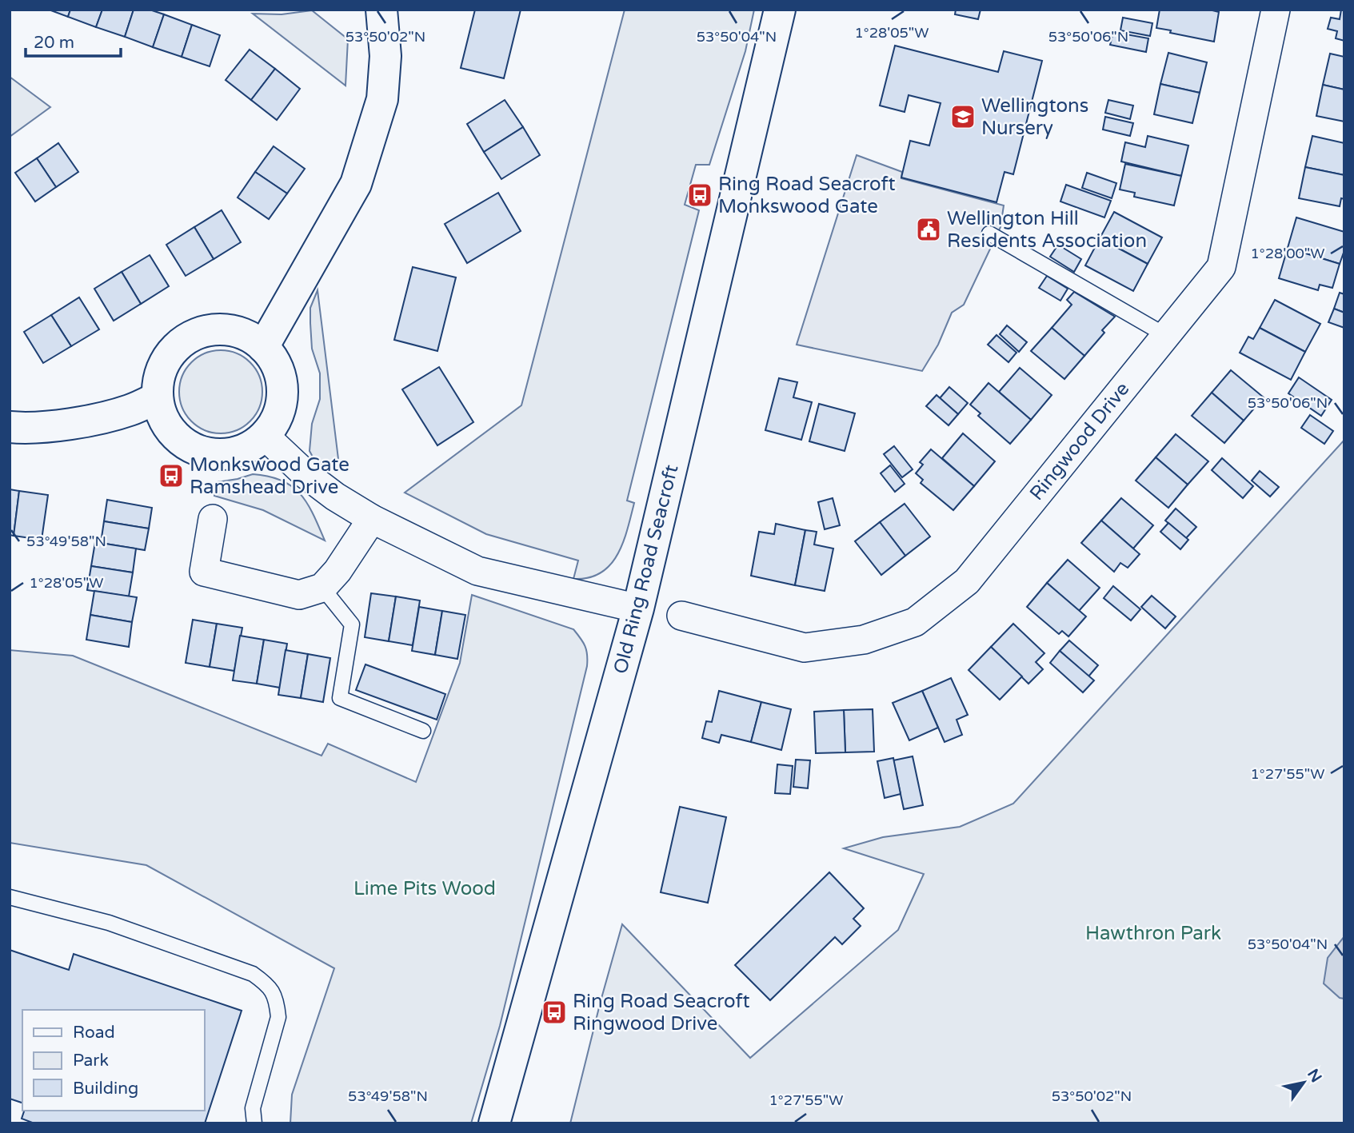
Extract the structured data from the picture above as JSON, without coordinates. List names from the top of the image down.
{
  "streets": {
    "main road": ["Old Ring Road Seacroft"],
    "street": ["Ringwood Drive"]
  },
  "parks": ["Lime Pits Wood", "Hawthron Park"],
  "places": {
    "school or university": ["Wellingtons Nursery"],
    "bus stop": ["Ring Road Seacroft Monkswood Gate", "Monkswood Gate Ramshead Drive", "Ring Road Seacroft Ringwood Drive"],
    "public building": ["Wellington Hill Residents Association"]
  },
  "legend": ["Road", "Park", "Building"],
  "scale_bar": "20 m",
  "north": "top right",
  "coordinates": [
    "1°28'05\"W",
    "53°50'02\"N",
    "53°50'04\"N",
    "53°50'06\"N",
    "1°28'00\"W",
    "53°49'58\"N",
    "1°27'55\"W"
  ]
}
